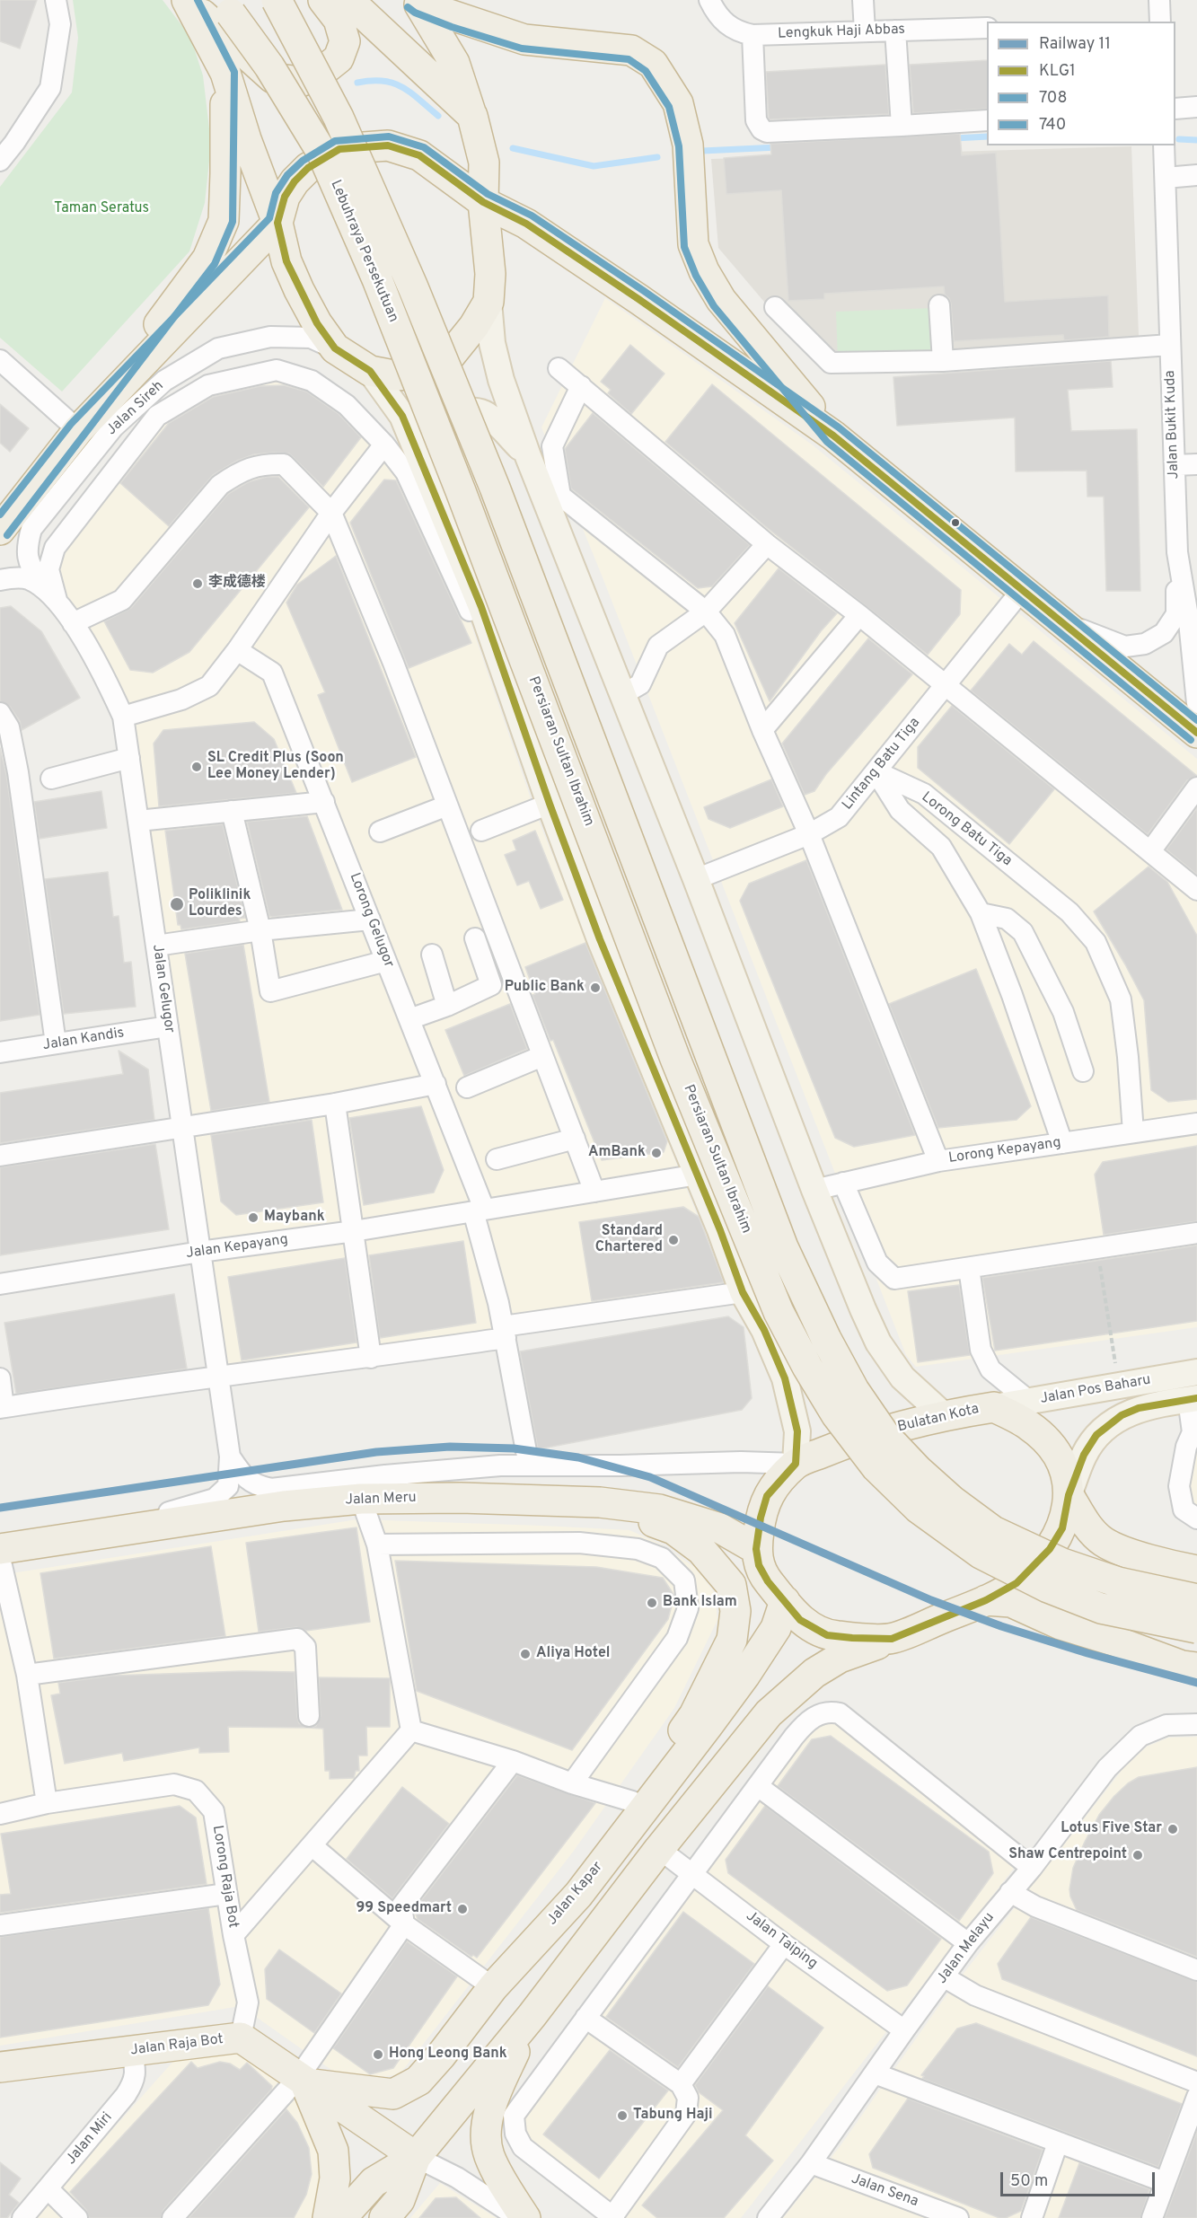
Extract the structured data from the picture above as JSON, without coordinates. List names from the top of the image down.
{
  "streets": {
    "highway": [
      "Lebuhraya Persekutuan",
      "Jalan Sireh",
      "Persiaran Sultan Ibrahim",
      "Bulatan Kota",
      "Jalan Meru",
      "Jalan Kapar",
      "Jalan Raja Bot"
    ],
    "main road": ["Jalan Pos Baharu"],
    "street": [
      "Lengkuk Haji Abbas",
      "Jalan Bukit Kuda",
      "Lintang Batu Tiga",
      "Lorong Batu Tiga",
      "Lorong Gelugor",
      "Jalan Gelugor",
      "Jalan Kandis",
      "Lorong Kepayang",
      "Jalan Kepayang",
      "Lorong Raja Bot",
      "Jalan Taiping",
      "Jalan Melayu",
      "Jalan Miri",
      "Jalan Sena"
    ]
  },
  "crossings": [
    ["Lebuhraya Persekutuan", "Persiaran Sultan Ibrahim"],
    ["Jalan Sireh", "Jalan Gelugor"],
    ["Lintang Batu Tiga", "Lorong Batu Tiga"],
    ["Lorong Batu Tiga", "Lorong Kepayang"],
    ["Lorong Gelugor", "Jalan Kepayang"],
    ["Lorong Gelugor", "Jalan Meru"],
    ["Jalan Gelugor", "Jalan Kandis"],
    ["Jalan Gelugor", "Jalan Kepayang"],
    ["Jalan Gelugor", "Jalan Meru"],
    ["Jalan Pos Baharu", "Bulatan Kota"],
    ["Bulatan Kota", "Jalan Meru"],
    ["Bulatan Kota", "Jalan Kapar"],
    ["Lorong Raja Bot", "Jalan Raja Bot"],
    ["Jalan Kapar", "Jalan Raja Bot"],
    ["Jalan Taiping", "Jalan Melayu"],
    ["Jalan Melayu", "Jalan Sena"],
    ["Jalan Raja Bot", "Jalan Miri"]
  ],
  "parks": ["Taman Seratus"],
  "places": [
    "李成德楼",
    "SL Credit Plus (Soon Lee Money Lender)",
    "Poliklinik Lourdes",
    "Public Bank",
    "AmBank",
    "Maybank",
    "Standard Chartered",
    "Bank Islam",
    "Aliya Hotel",
    "Lotus Five Star",
    "Shaw Centrepoint",
    "99 Speedmart",
    "Hong Leong Bank",
    "Tabung Haji"
  ],
  "lines": [
    "transit line 708",
    "transit line 740",
    "transit line KLG1",
    "rail line 11"
  ],
  "legend": [
    "Railway 11",
    "KLG1",
    "708",
    "740"
  ],
  "scale_bar": "50 m"
}
